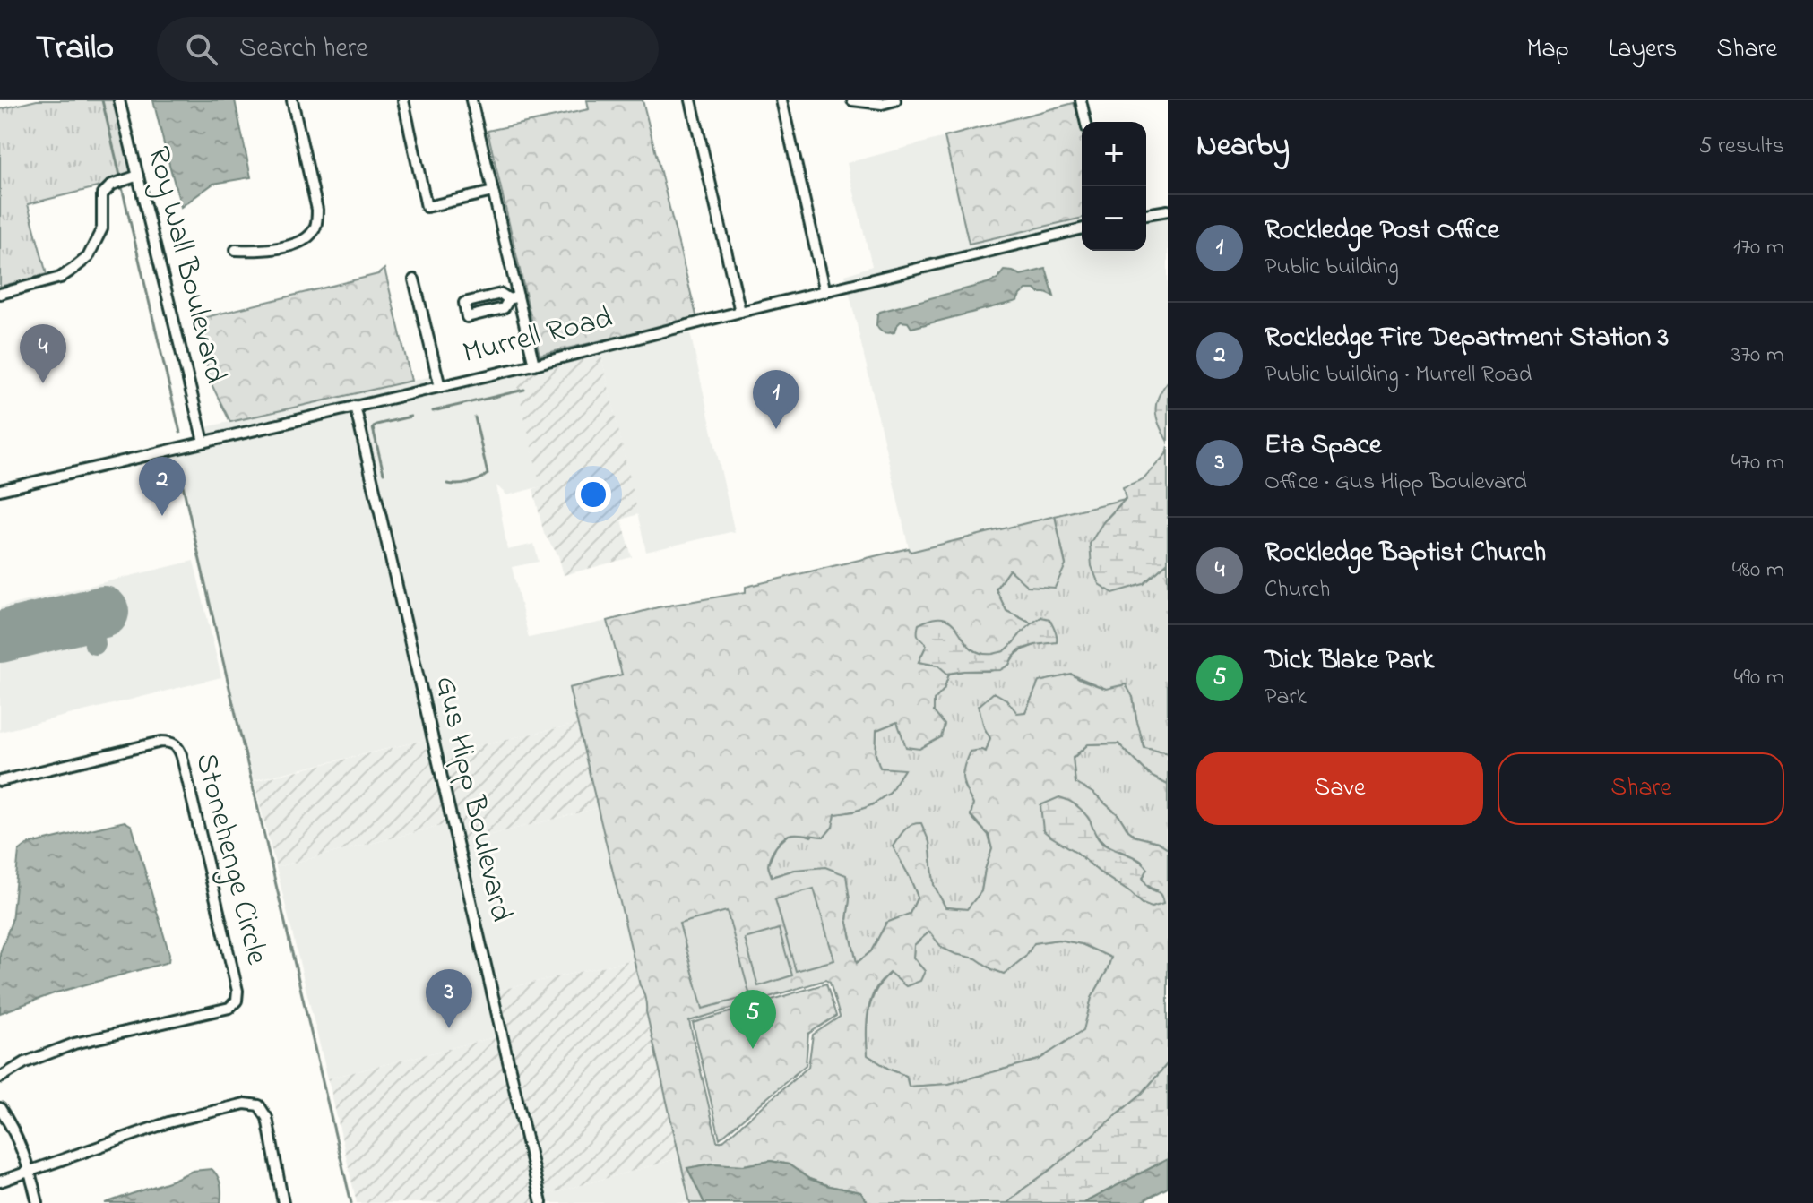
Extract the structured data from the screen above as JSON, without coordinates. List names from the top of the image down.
{
  "streets": {
    "street": [
      "Roy Wall Boulevard",
      "Murrell Road",
      "Gus Hipp Boulevard",
      "Stonehenge Circle"
    ]
  },
  "crossings": [
    ["Roy Wall Boulevard", "Murrell Road"],
    ["Murrell Road", "Gus Hipp Boulevard"]
  ],
  "page": {
    "header": "Trailo",
    "search": "Search here",
    "nav": ["Map", "Layers", "Share"],
    "heading": ["Nearby", "5 results"],
    "map_buttons": ["+", "−"],
    "list": [
      {
        "mark": "1",
        "name": "Rockledge Post Office",
        "note": "Public building",
        "value": "170 m"
      },
      {
        "mark": "2",
        "name": "Rockledge Fire Department Station 3",
        "note": "Public building · Murrell Road",
        "value": "370 m"
      },
      {
        "mark": "3",
        "name": "Eta Space",
        "note": "Office · Gus Hipp Boulevard",
        "value": "470 m"
      },
      {
        "mark": "4",
        "name": "Rockledge Baptist Church",
        "note": "Church",
        "value": "480 m"
      },
      {
        "mark": "5",
        "name": "Dick Blake Park",
        "note": "Park",
        "value": "490 m"
      }
    ],
    "pins": [
      "4",
      "1",
      "2",
      "3",
      "5"
    ],
    "buttons": ["Save", "Share"]
  }
}
